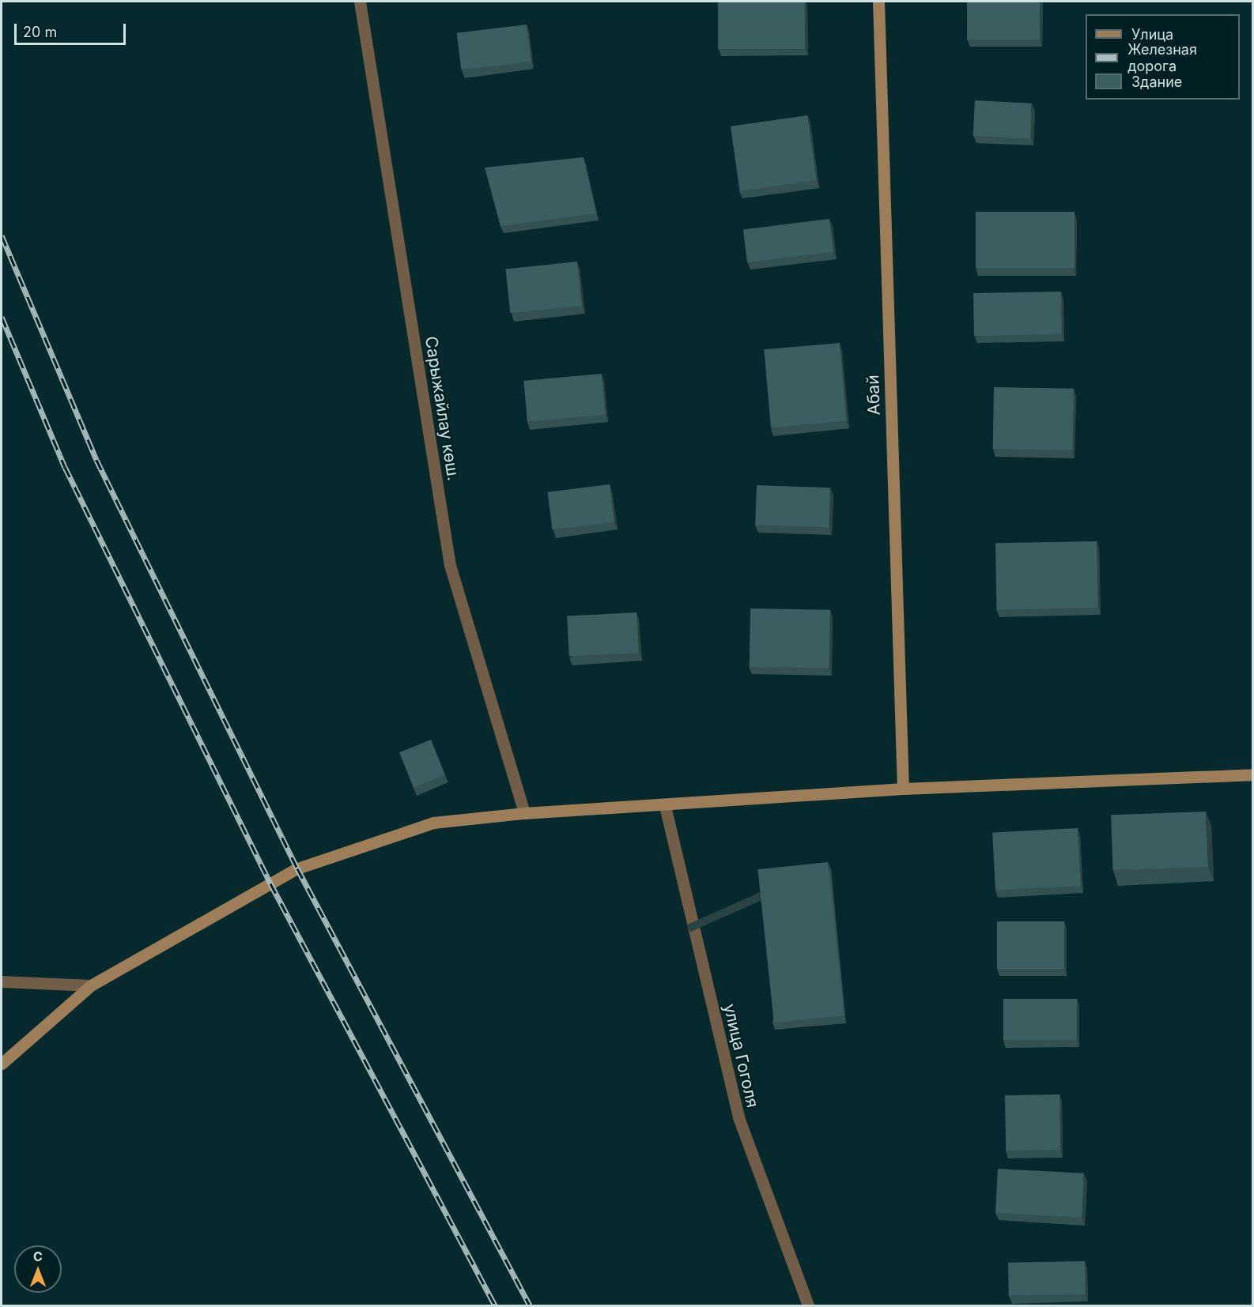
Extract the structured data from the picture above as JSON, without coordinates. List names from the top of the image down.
{
  "streets": {
    "main road": ["Абай"],
    "street": ["Сарыжайлау көш.", "улица Гоголя"]
  },
  "legend": ["Улица", "Железная дорога", "Здание"],
  "scale_bar": "20 m",
  "north": "top"
}
